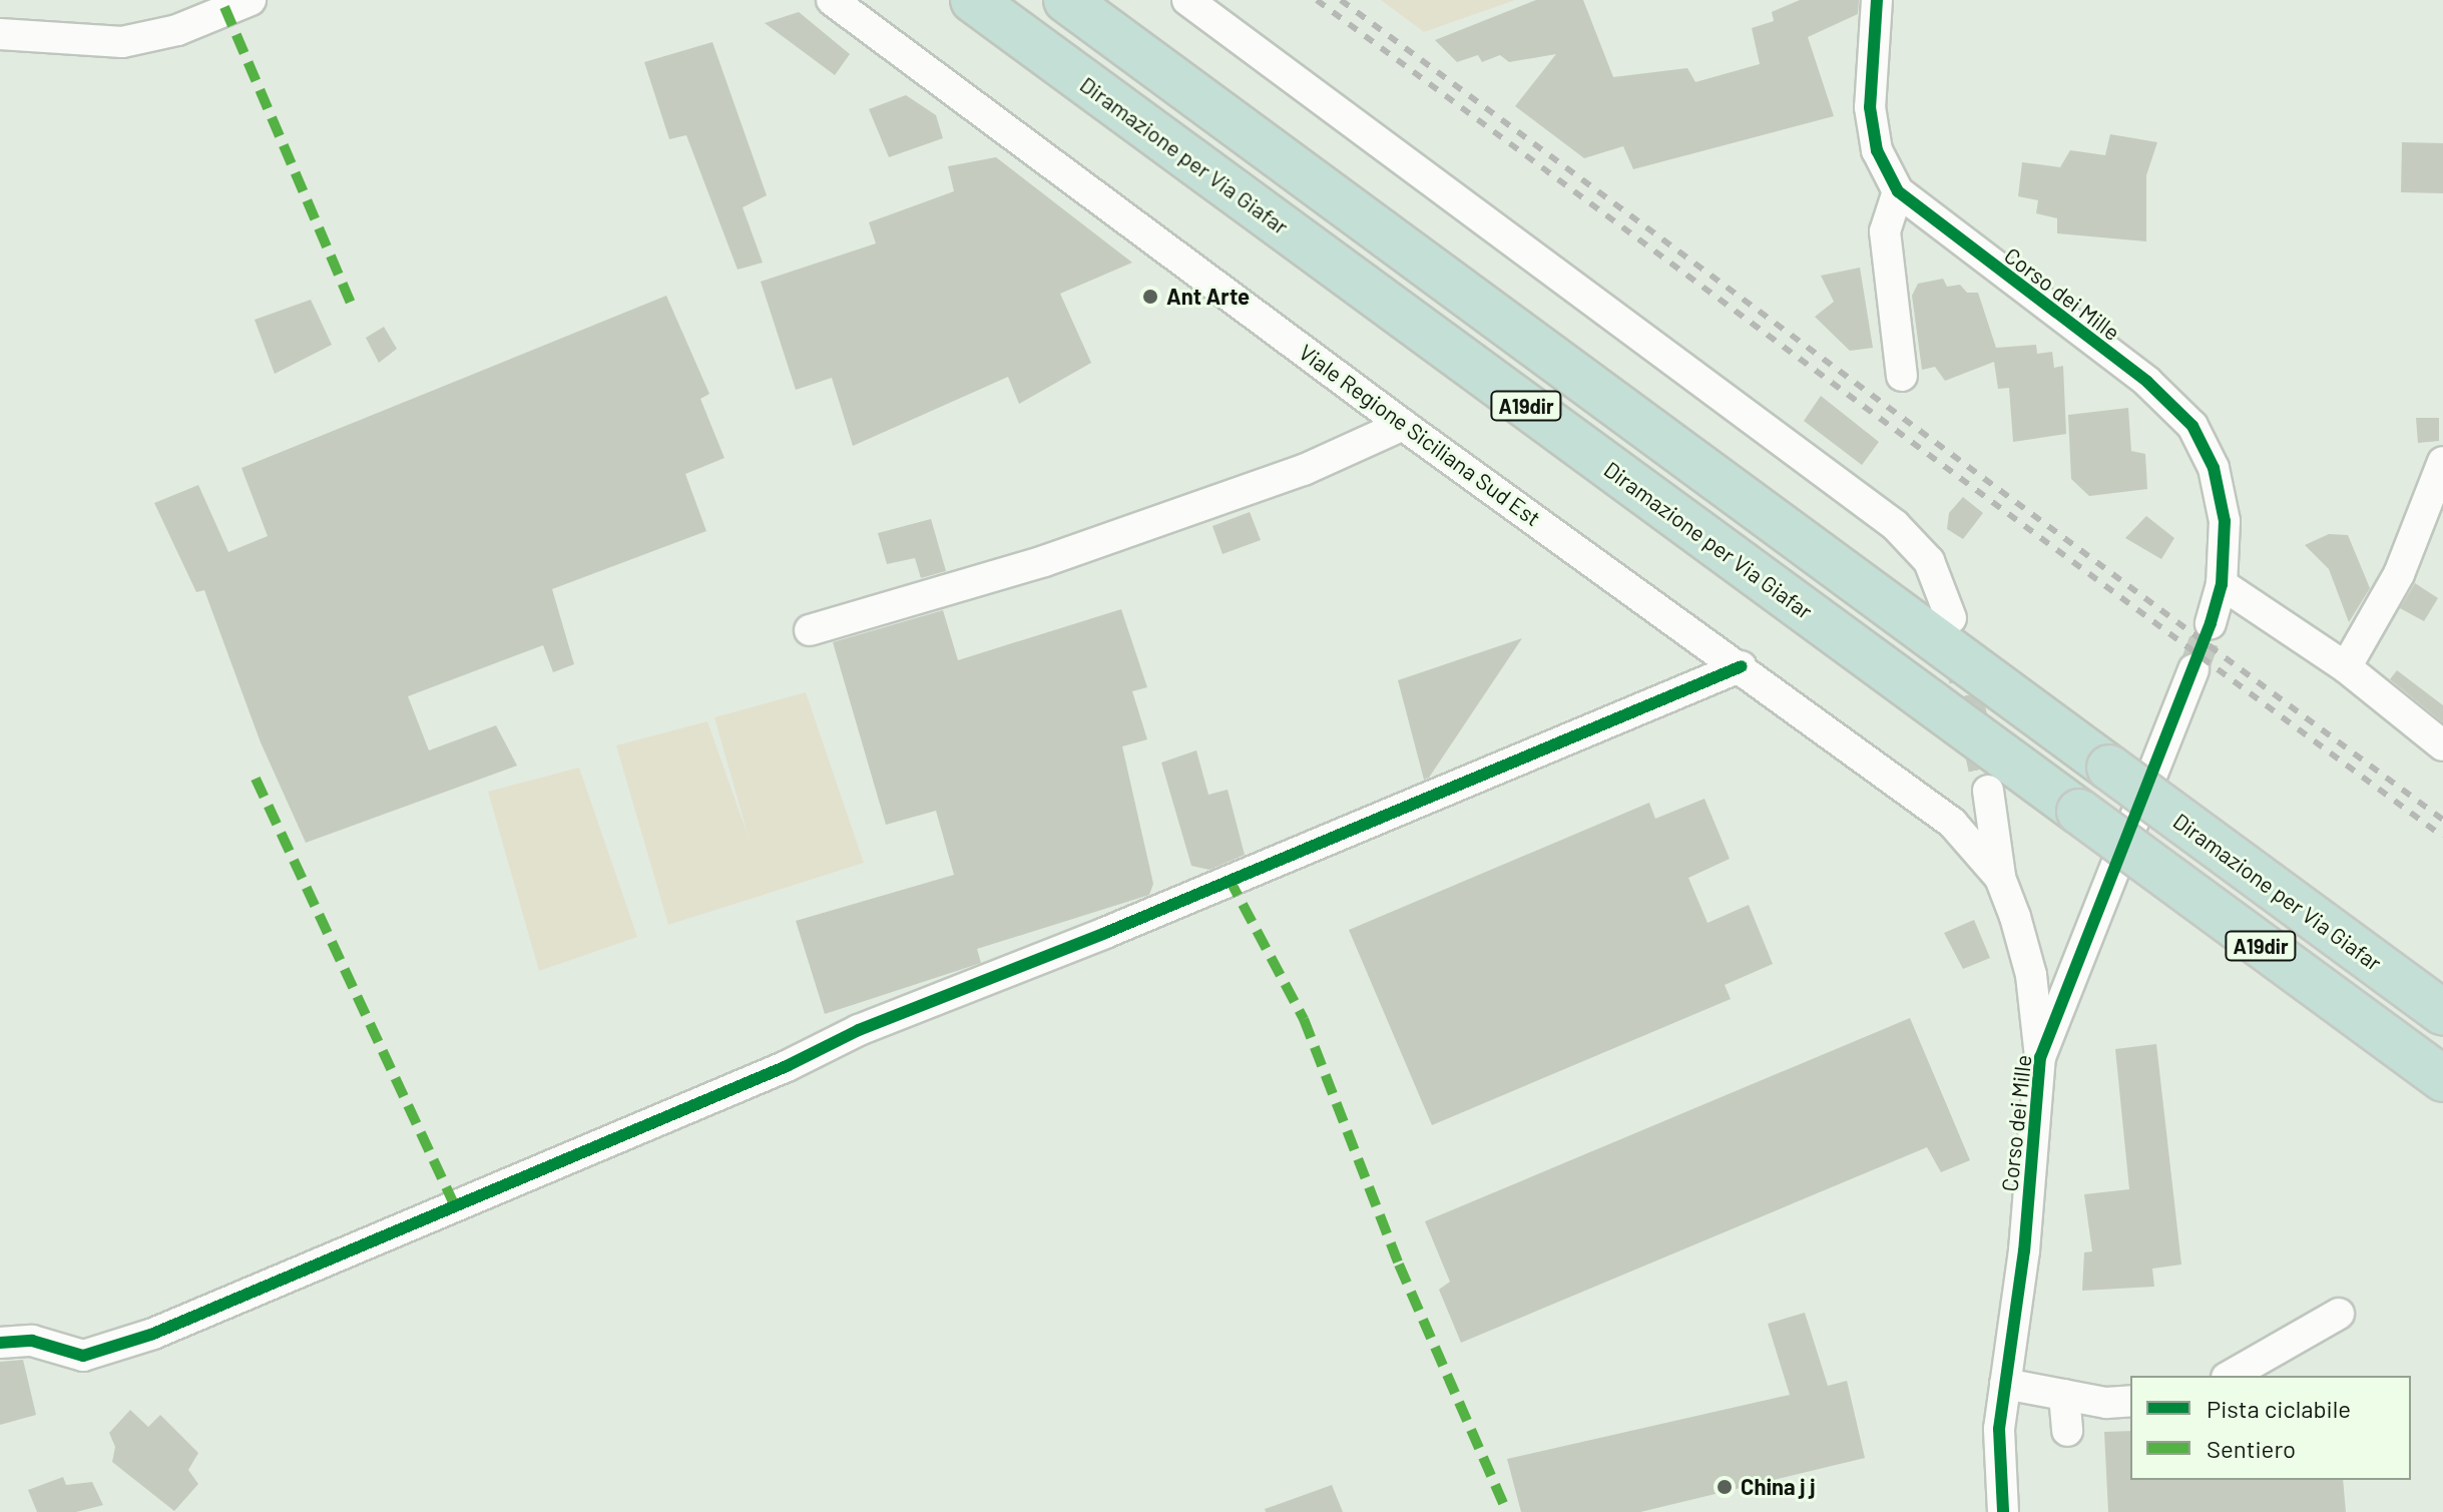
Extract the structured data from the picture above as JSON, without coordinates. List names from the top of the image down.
{
  "streets": {
    "highway": ["Diramazione per Via Giafar", "A19dir"],
    "street": ["Corso dei Mille", "Viale Regione Siciliana Sud Est"]
  },
  "crossings": [
    ["Corso dei Mille", "Viale Regione Siciliana Sud Est"]
  ],
  "places": ["Ant Arte", "China j j"],
  "legend": ["Pista ciclabile", "Sentiero"]
}
